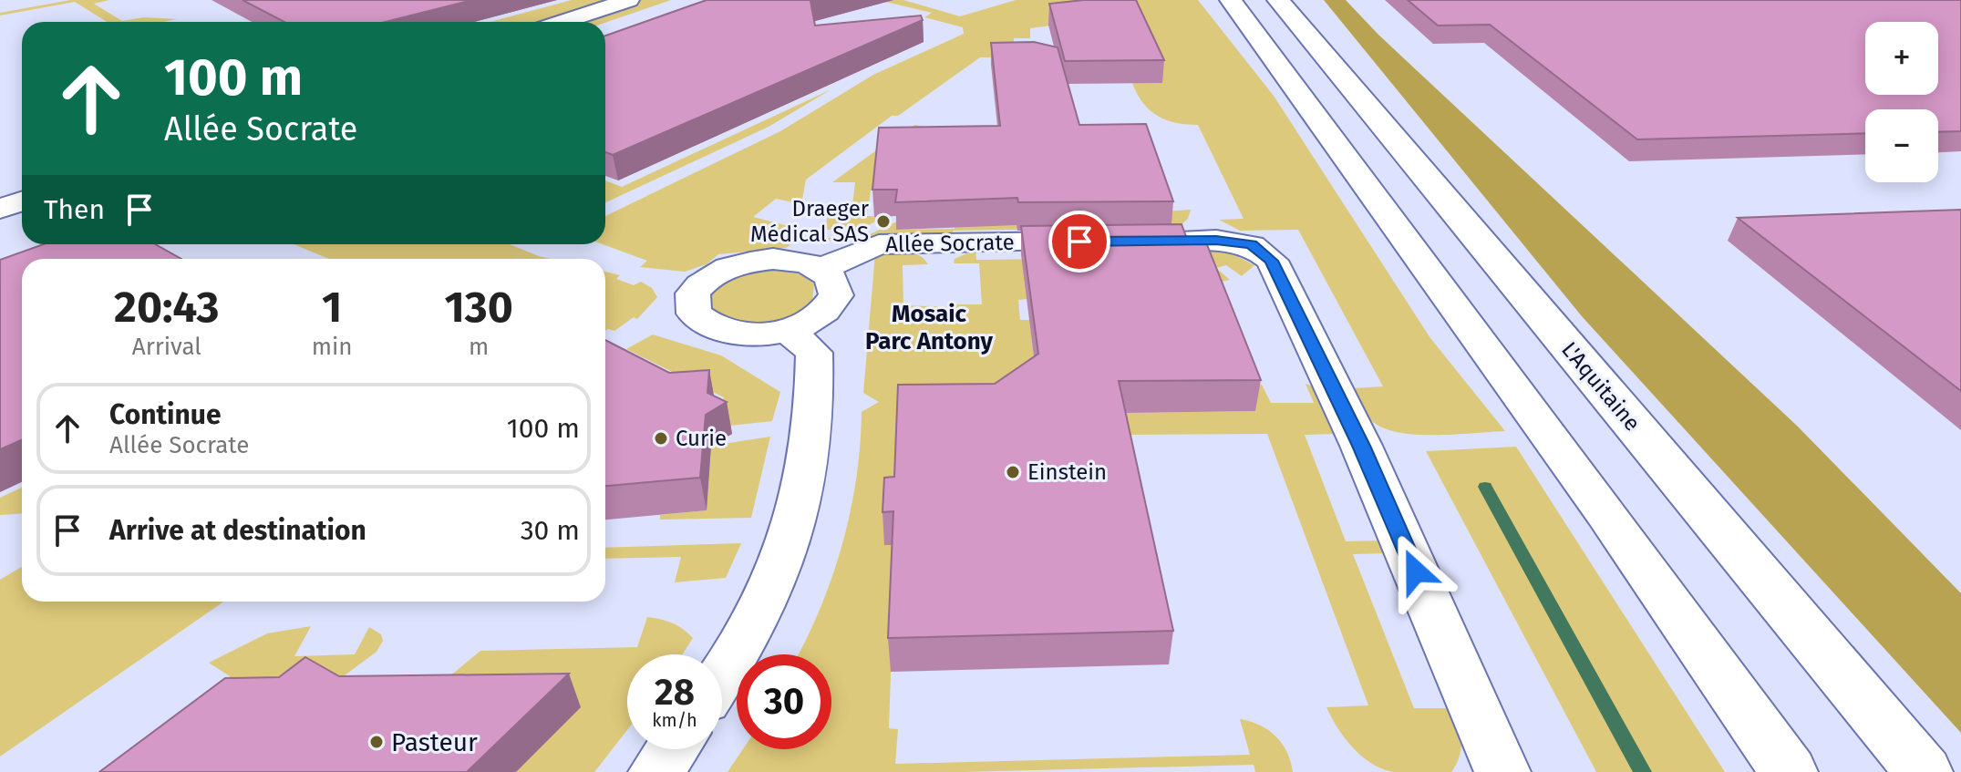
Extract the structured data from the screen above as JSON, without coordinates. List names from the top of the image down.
{
  "streets": {
    "highway": ["L'Aquitaine"],
    "street": ["Allée Socrate"]
  },
  "districts": ["Mosaic Parc Antony"],
  "places": [
    "Draeger Médical SAS",
    "Curie",
    "Einstein",
    "Pasteur"
  ],
  "page": {
    "map_buttons": ["+", "−"],
    "turn": ["100 m", "Allée Socrate"],
    "then": "Then",
    "eta": [
      "20:43",
      "Arrival",
      "1",
      "min",
      "130",
      "m"
    ],
    "list": [
      {
        "name": "Continue",
        "note": "Allée Socrate",
        "value": "100 m"
      },
      {
        "name": "Arrive at destination",
        "value": "30 m"
      }
    ],
    "speed": "28 km/h",
    "limit": "30"
  }
}
